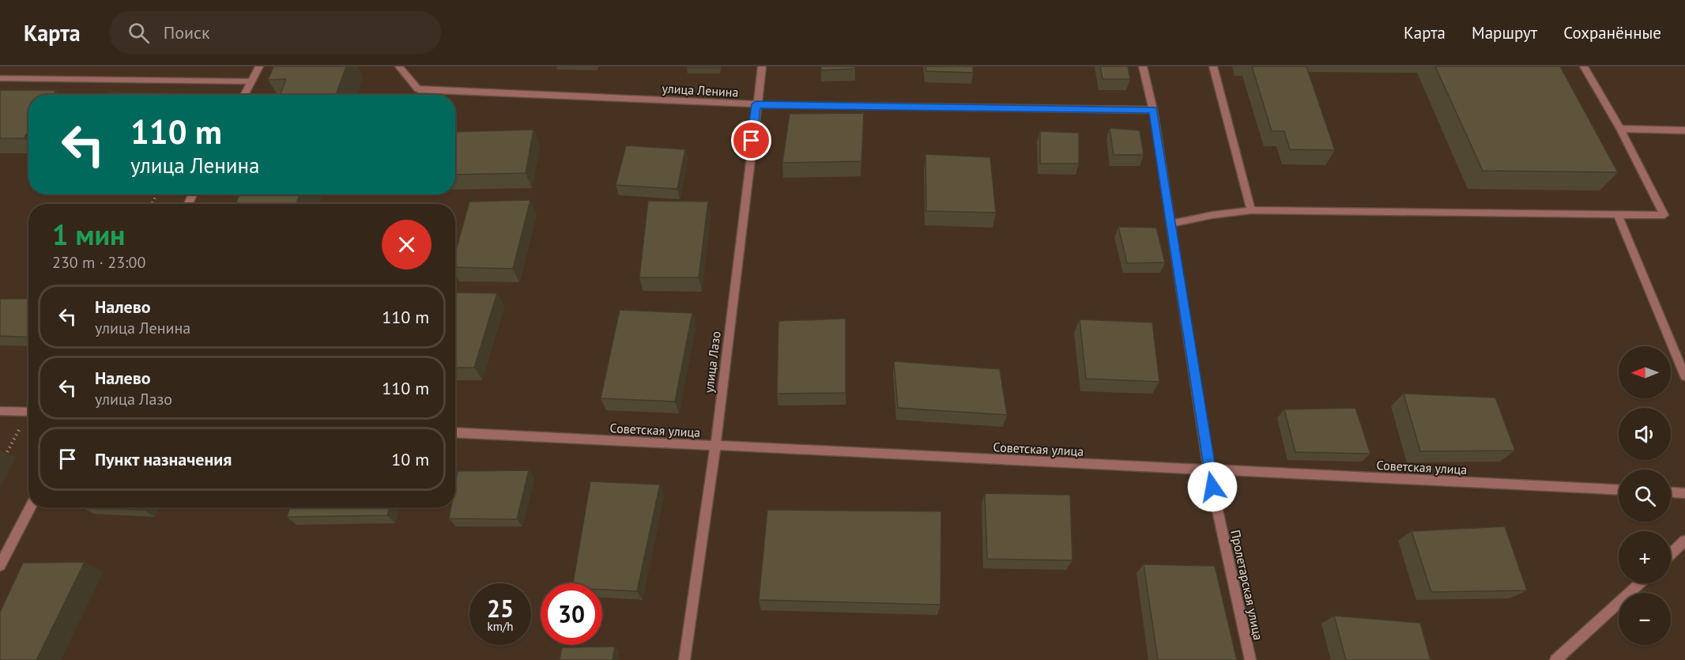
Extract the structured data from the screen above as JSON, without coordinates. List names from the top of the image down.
{
  "streets": {
    "street": [
      "улица Ленина",
      "улица Лазо",
      "Советская улица",
      "Пролетарская улица"
    ]
  },
  "crossings": [
    ["улица Ленина", "улица Лазо"],
    ["улица Ленина", "Пролетарская улица"],
    ["улица Лазо", "Советская улица"],
    ["Советская улица", "Пролетарская улица"]
  ],
  "north": "left",
  "page": {
    "header": "Карта",
    "search": "Поиск",
    "nav": ["Карта", "Маршрут", "Сохранённые"],
    "turn": ["110 m", "улица Ленина"],
    "heading": ["1 мин", "230 m · 23:00"],
    "list": [
      {
        "name": "Налево",
        "note": "улица Ленина",
        "value": "110 m"
      },
      {
        "name": "Налево",
        "note": "улица Лазо",
        "value": "110 m"
      },
      {
        "name": "Пункт назначения",
        "value": "10 m"
      }
    ],
    "map_buttons": ["+", "−"],
    "speed": "25 km/h",
    "limit": "30"
  }
}
